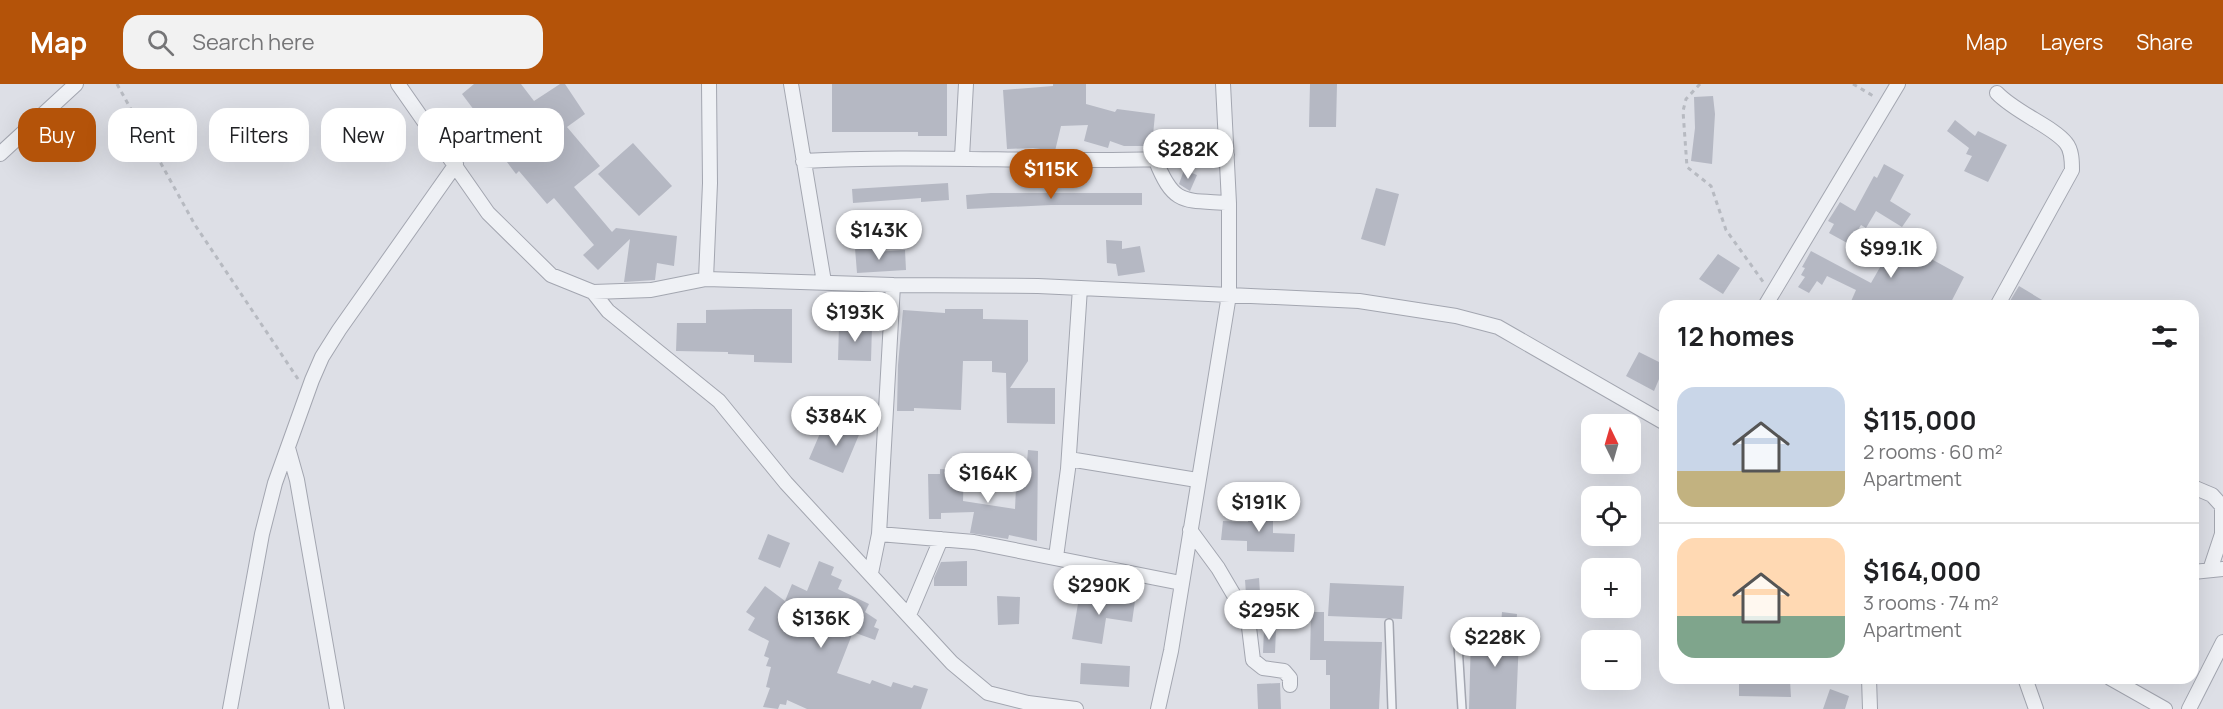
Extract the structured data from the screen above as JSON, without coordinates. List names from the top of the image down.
{
  "north": "top",
  "page": {
    "header": "Map",
    "search": "Search here",
    "nav": ["Map", "Layers", "Share"],
    "chip": [
      "Buy",
      "Rent",
      "Filters",
      "New",
      "Apartment"
    ],
    "price": [
      "$282K",
      "$115K",
      "$143K",
      "$99.1K",
      "$193K",
      "$384K",
      "$164K",
      "$191K",
      "$290K",
      "$295K",
      "$136K",
      "$228K"
    ],
    "heading": "12 homes",
    "list": [
      {
        "name": "$115,000",
        "note": "2 rooms · 60 m² · Apartment"
      },
      {
        "name": "$164,000",
        "note": "3 rooms · 74 m² · Apartment"
      }
    ],
    "map_buttons": ["+", "−"]
  }
}
